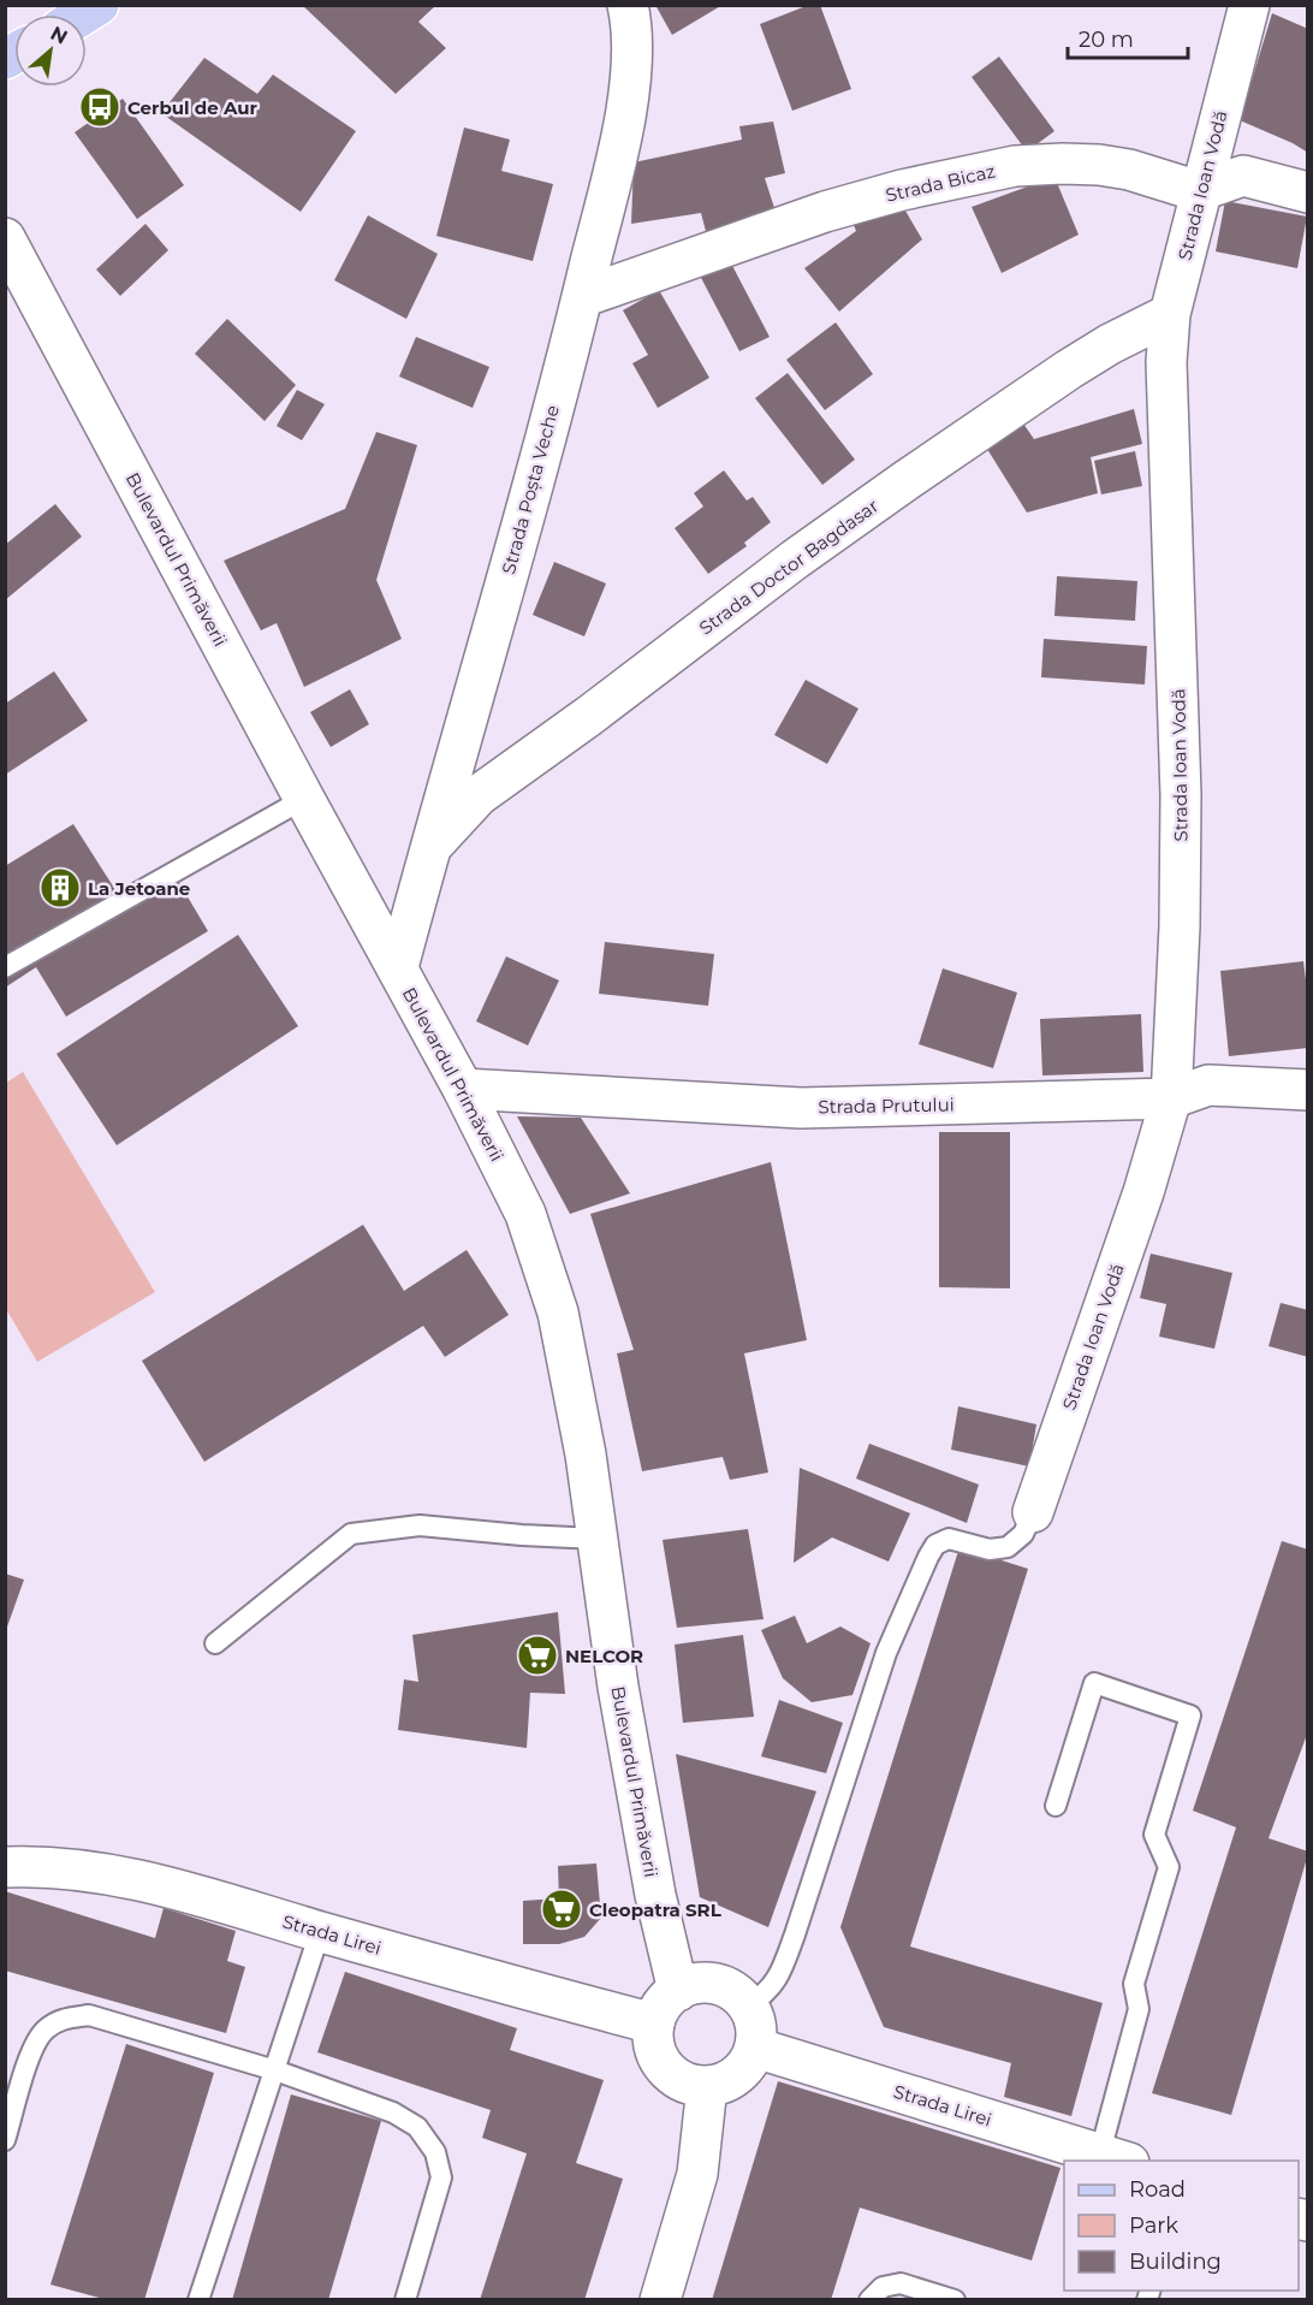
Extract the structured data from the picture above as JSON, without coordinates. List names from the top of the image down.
{
  "streets": {
    "street": [
      "Strada Bicaz",
      "Strada Ioan Vodă",
      "Strada Poșta Veche",
      "Bulevardul Primăverii",
      "Strada Doctor Bagdasar",
      "Strada Prutului",
      "Strada Lirei"
    ]
  },
  "crossings": [
    ["Strada Bicaz", "Strada Ioan Vodă"],
    ["Strada Bicaz", "Strada Poșta Veche"],
    ["Strada Ioan Vodă", "Strada Doctor Bagdasar"],
    ["Strada Ioan Vodă", "Strada Prutului"],
    ["Strada Poșta Veche", "Bulevardul Primăverii"],
    ["Strada Poșta Veche", "Strada Doctor Bagdasar"],
    ["Bulevardul Primăverii", "Strada Prutului"],
    ["Bulevardul Primăverii", "Strada Lirei"]
  ],
  "places": {
    "bus stop": ["Cerbul de Aur"],
    "building": ["La Jetoane"],
    "supermarket": ["NELCOR", "Cleopatra SRL"]
  },
  "legend": ["Road", "Park", "Building"],
  "scale_bar": "20 m",
  "north": "top right"
}
